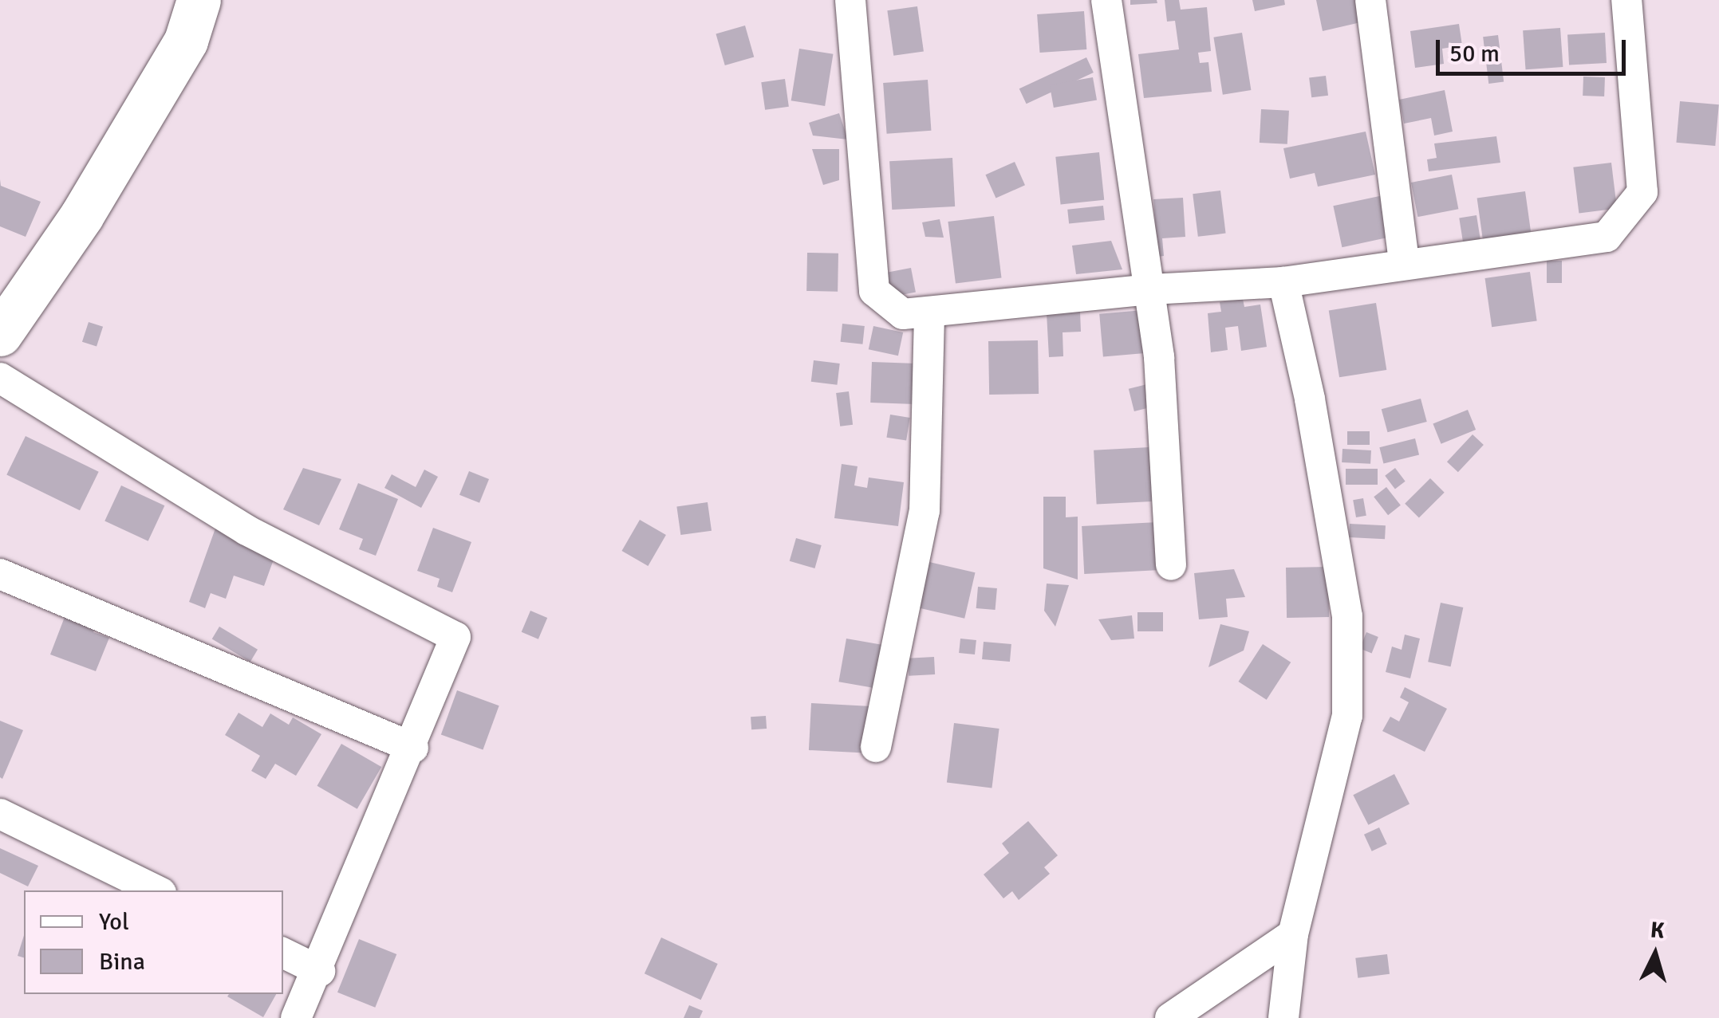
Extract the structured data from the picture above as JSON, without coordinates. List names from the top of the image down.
{
  "legend": ["Yol", "Bina"],
  "scale_bar": "50 m",
  "north": "top"
}
